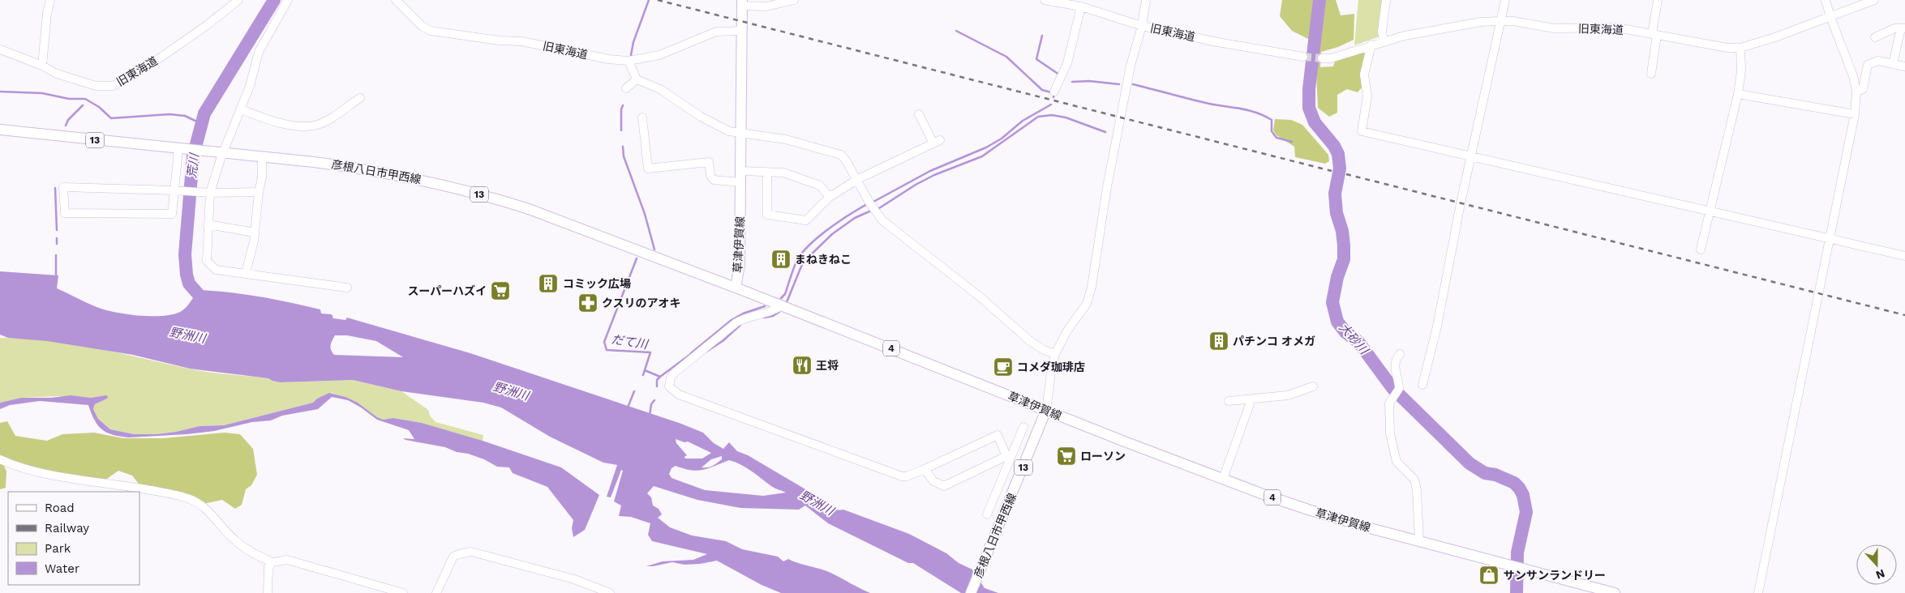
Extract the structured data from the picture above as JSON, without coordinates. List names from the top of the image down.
{
  "streets": {
    "main road": [
      "13",
      "彦根八日市甲西線",
      "草津伊賀線",
      "4"
    ],
    "street": ["旧東海道"]
  },
  "crossings": [
    ["旧東海道", "草津伊賀線"],
    ["彦根八日市甲西線", "草津伊賀線"]
  ],
  "water": [
    "荒川",
    "野洲川",
    "大砂川",
    "だて川"
  ],
  "places": {
    "building": ["まねきねこ", "コミック広場", "パチンコ オメガ"],
    "supermarket": ["スーパーハズイ", "ローソン"],
    "pharmacy": ["クスリのアオキ"],
    "restaurant": ["王将"],
    "cafe": ["コメダ珈琲店"],
    "shop": ["サンサンランドリー"]
  },
  "legend": [
    "Road",
    "Railway",
    "Park",
    "Water"
  ],
  "north": "bottom"
}
